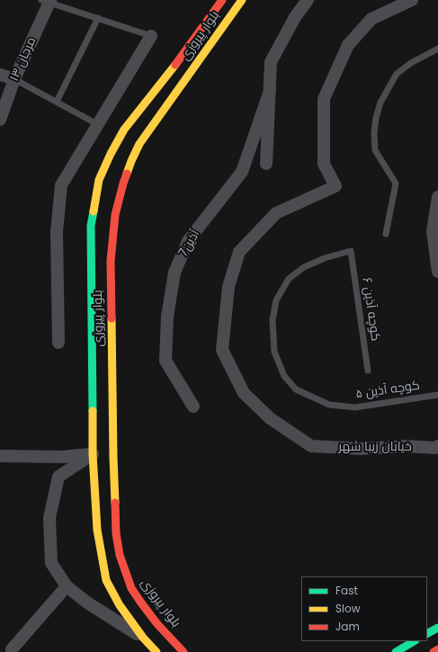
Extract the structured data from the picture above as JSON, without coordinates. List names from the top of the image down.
{
  "streets": {
    "street": [
      "بلوار پیروزی",
      "مرجان ۱۳",
      "آذین7",
      "خیابان زیبا شهر"
    ],
    "lane": ["کوچه آذین ۶", "کوچه آذین ۵"]
  },
  "crossings": [
    ["کوچه آذین ۶", "کوچه آذین ۵"]
  ],
  "legend": ["Fast", "Slow", "Jam"]
}
